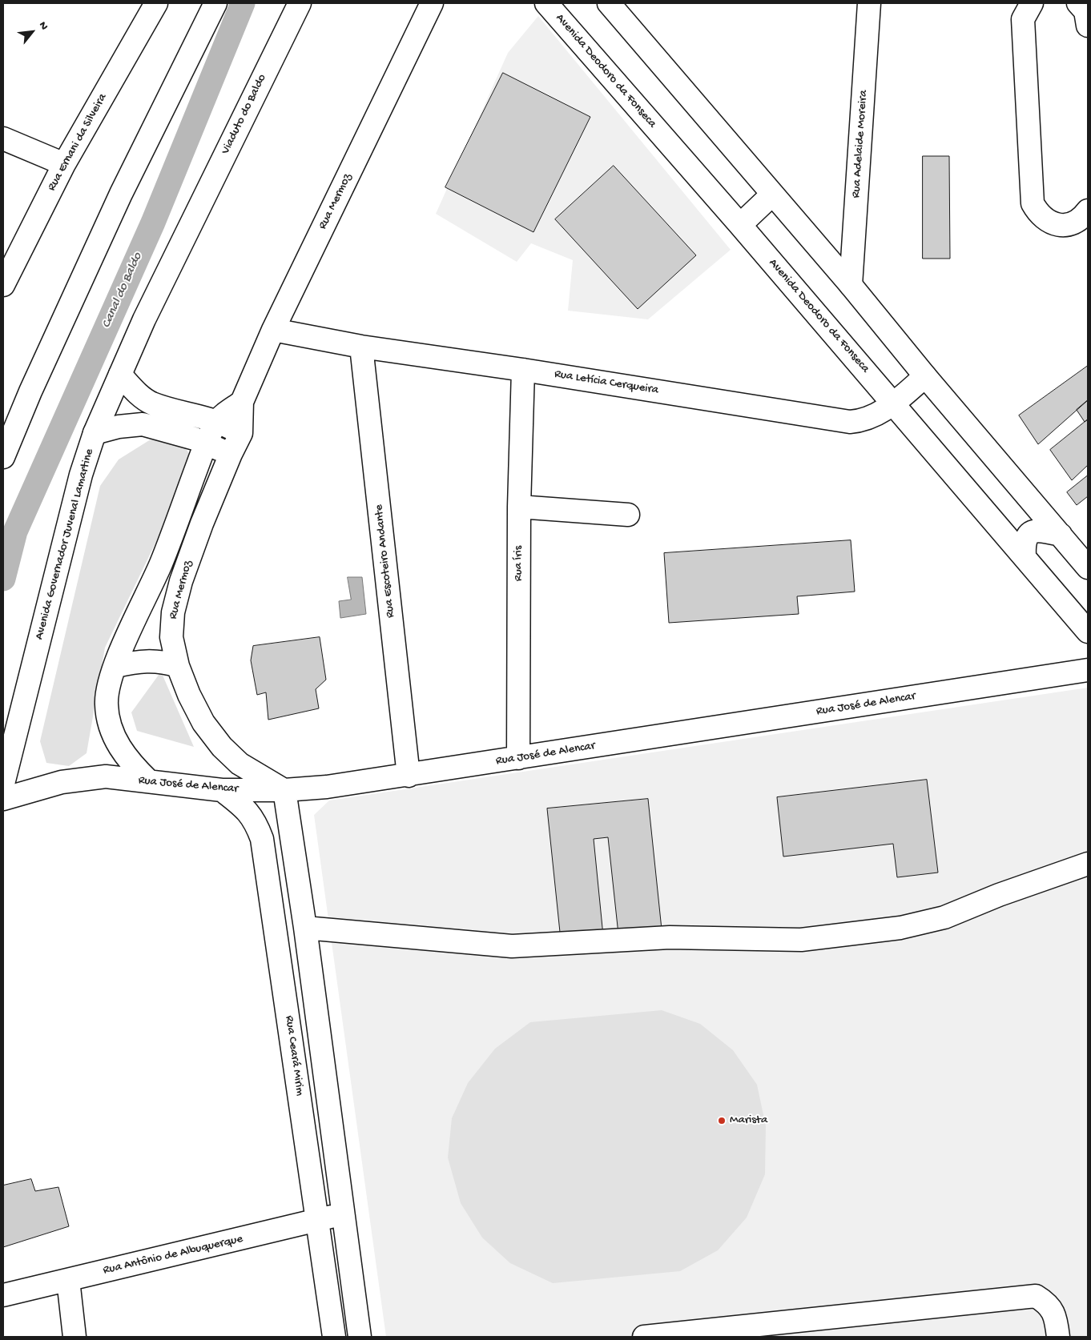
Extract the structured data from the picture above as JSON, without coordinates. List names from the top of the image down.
{
  "streets": {
    "street": [
      "Avenida Deodoro da Fonseca",
      "Viaduto do Baldo",
      "Rua Ernani da Silveira",
      "Rua Adelaide Moreira",
      "Rua Mermoz",
      "Rua Letícia Cerqueira",
      "Avenida Governador Juvenal Lamartine",
      "Rua Escoteiro Andante",
      "Rua Íris",
      "Rua José de Alencar",
      "Rua Ceará Mirim",
      "Rua Antônio de Albuquerque"
    ]
  },
  "crossings": [
    ["Avenida Deodoro da Fonseca", "Rua Letícia Cerqueira"],
    ["Viaduto do Baldo", "Avenida Governador Juvenal Lamartine"],
    ["Rua Mermoz", "Rua Letícia Cerqueira"],
    ["Rua Mermoz", "Rua José de Alencar"],
    ["Rua Letícia Cerqueira", "Rua Escoteiro Andante"],
    ["Rua Letícia Cerqueira", "Rua Íris"],
    ["Rua Escoteiro Andante", "Rua José de Alencar"],
    ["Rua Íris", "Rua José de Alencar"],
    ["Rua José de Alencar", "Rua Ceará Mirim"],
    ["Rua Ceará Mirim", "Rua Antônio de Albuquerque"]
  ],
  "water": ["Canal do Baldo"],
  "places": ["Marista"],
  "north": "top right"
}
